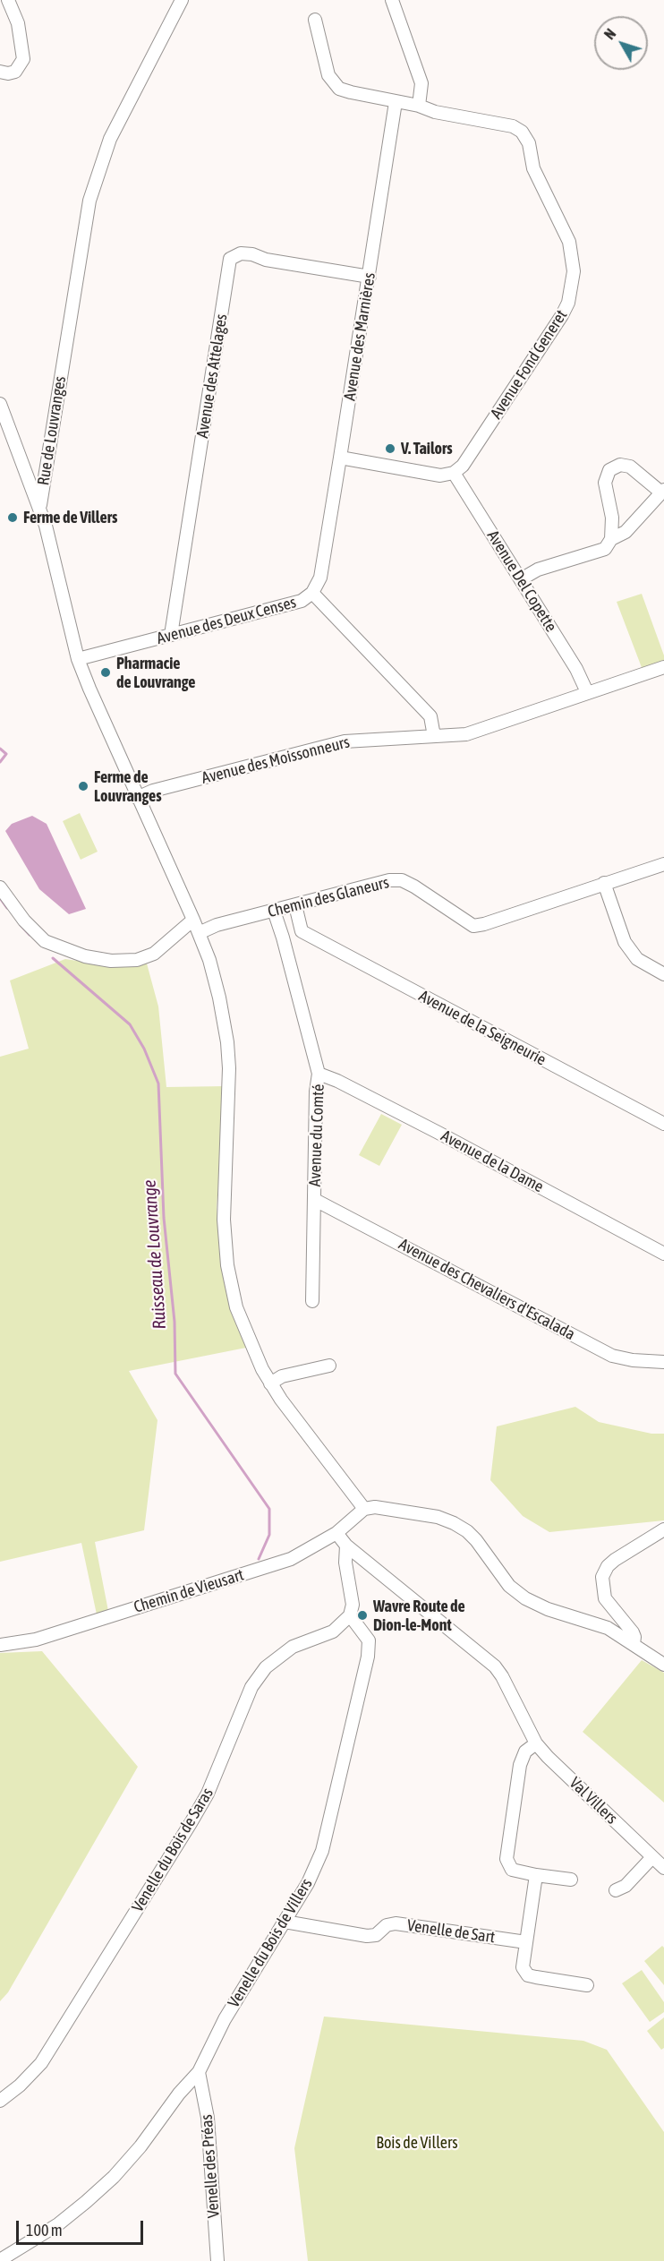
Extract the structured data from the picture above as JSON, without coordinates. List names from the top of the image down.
{
  "streets": {
    "street": [
      "Avenue des Marnières",
      "Avenue Fond Generet",
      "Avenue des Attelages",
      "Rue de Louvranges",
      "Avenue Del Copette",
      "Avenue des Deux Censes",
      "Avenue des Moissonneurs",
      "Chemin des Glaneurs",
      "Avenue de la Seigneurie",
      "Avenue du Comté",
      "Avenue de la Dame",
      "Avenue des Chevaliers d'Escalada",
      "Chemin de Vieusart",
      "Val Villers",
      "Venelle du Bois de Saras",
      "Venelle de Sart",
      "Venelle du Bois de Villers",
      "Venelle des Préas"
    ]
  },
  "crossings": [
    ["Avenue des Marnières", "Avenue des Attelages"],
    ["Avenue des Marnières", "Avenue des Deux Censes"],
    ["Avenue Fond Generet", "Avenue Del Copette"],
    ["Avenue des Attelages", "Avenue des Deux Censes"],
    ["Rue de Louvranges", "Avenue des Deux Censes"],
    ["Rue de Louvranges", "Avenue des Moissonneurs"],
    ["Rue de Louvranges", "Chemin des Glaneurs"],
    ["Rue de Louvranges", "Chemin de Vieusart"],
    ["Avenue Del Copette", "Avenue des Moissonneurs"],
    ["Avenue des Deux Censes", "Avenue des Moissonneurs"],
    ["Chemin des Glaneurs", "Avenue du Comté"],
    ["Avenue du Comté", "Avenue de la Dame"],
    ["Avenue du Comté", "Avenue des Chevaliers d'Escalada"],
    ["Chemin de Vieusart", "Val Villers"],
    ["Venelle du Bois de Saras", "Venelle du Bois de Villers"],
    ["Venelle de Sart", "Venelle du Bois de Villers"],
    ["Venelle du Bois de Villers", "Venelle des Préas"]
  ],
  "water": ["Ruisseau de Louvrange"],
  "parks": ["Bois de Villers"],
  "places": [
    "V. Tailors",
    "Ferme de Villers",
    "Pharmacie de Louvrange",
    "Ferme de Louvranges",
    "Wavre Route de Dion-le-Mont"
  ],
  "scale_bar": "100 m",
  "north": "top left"
}
